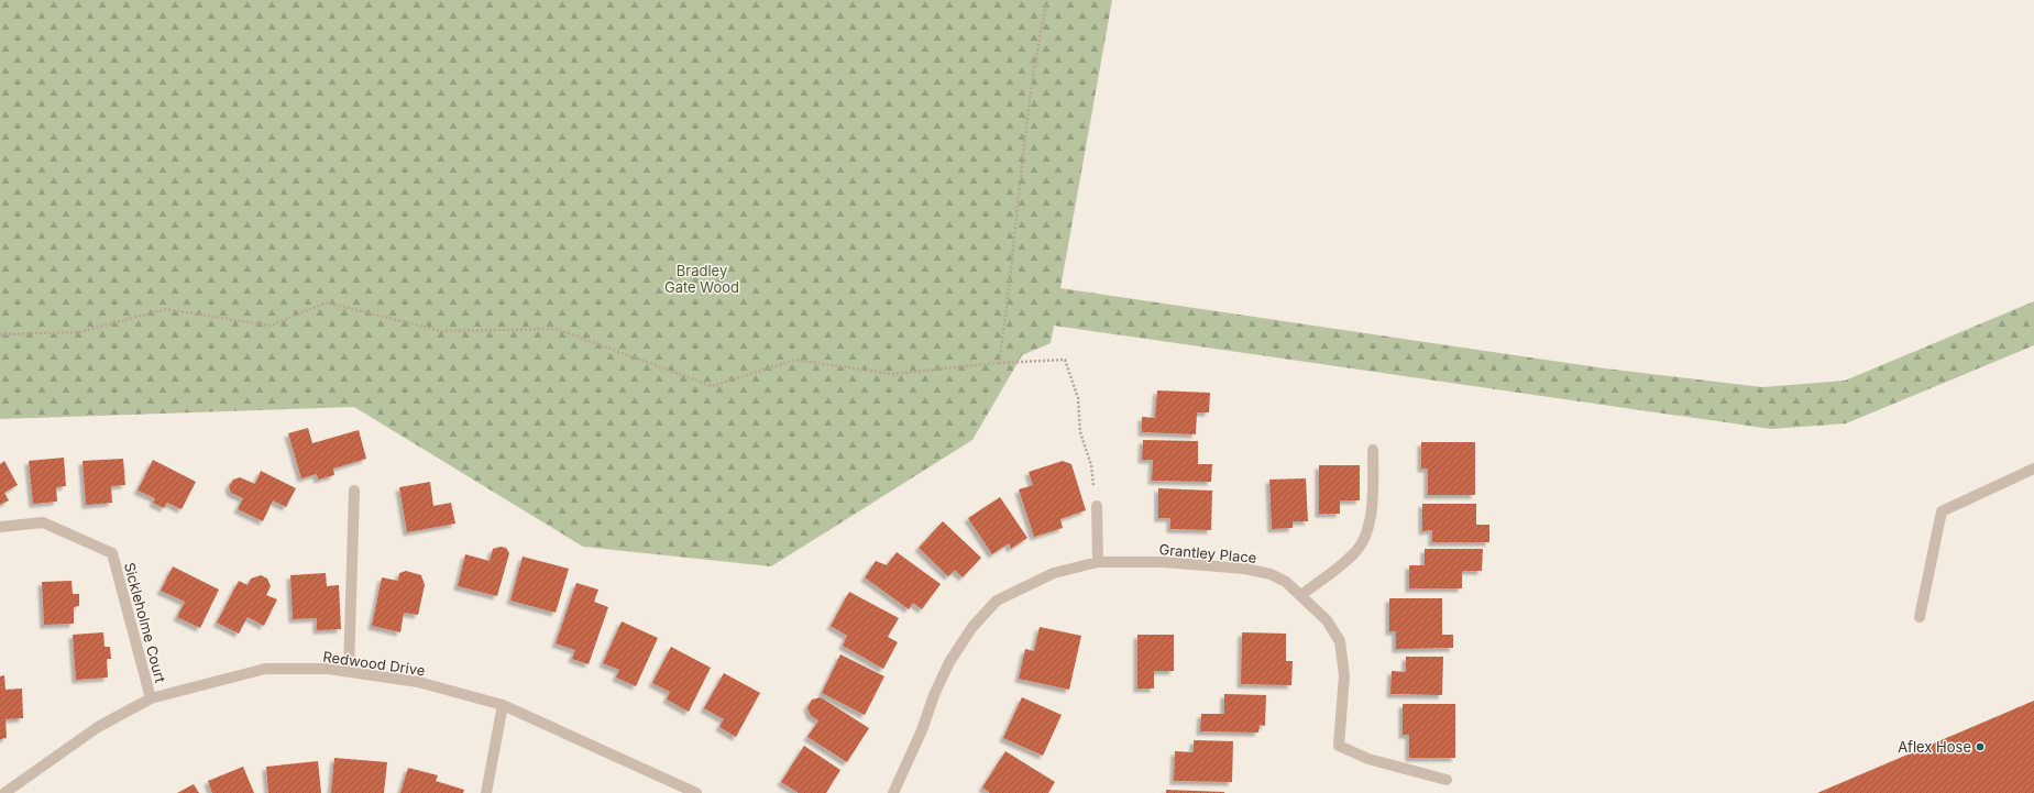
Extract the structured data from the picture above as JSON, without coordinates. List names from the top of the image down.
{
  "streets": {
    "street": ["Grantley Place", "Sickleholme Court", "Redwood Drive"]
  },
  "crossings": [
    ["Sickleholme Court", "Redwood Drive"]
  ],
  "parks": ["Bradley Gate Wood"],
  "places": ["Aflex Hose"]
}
